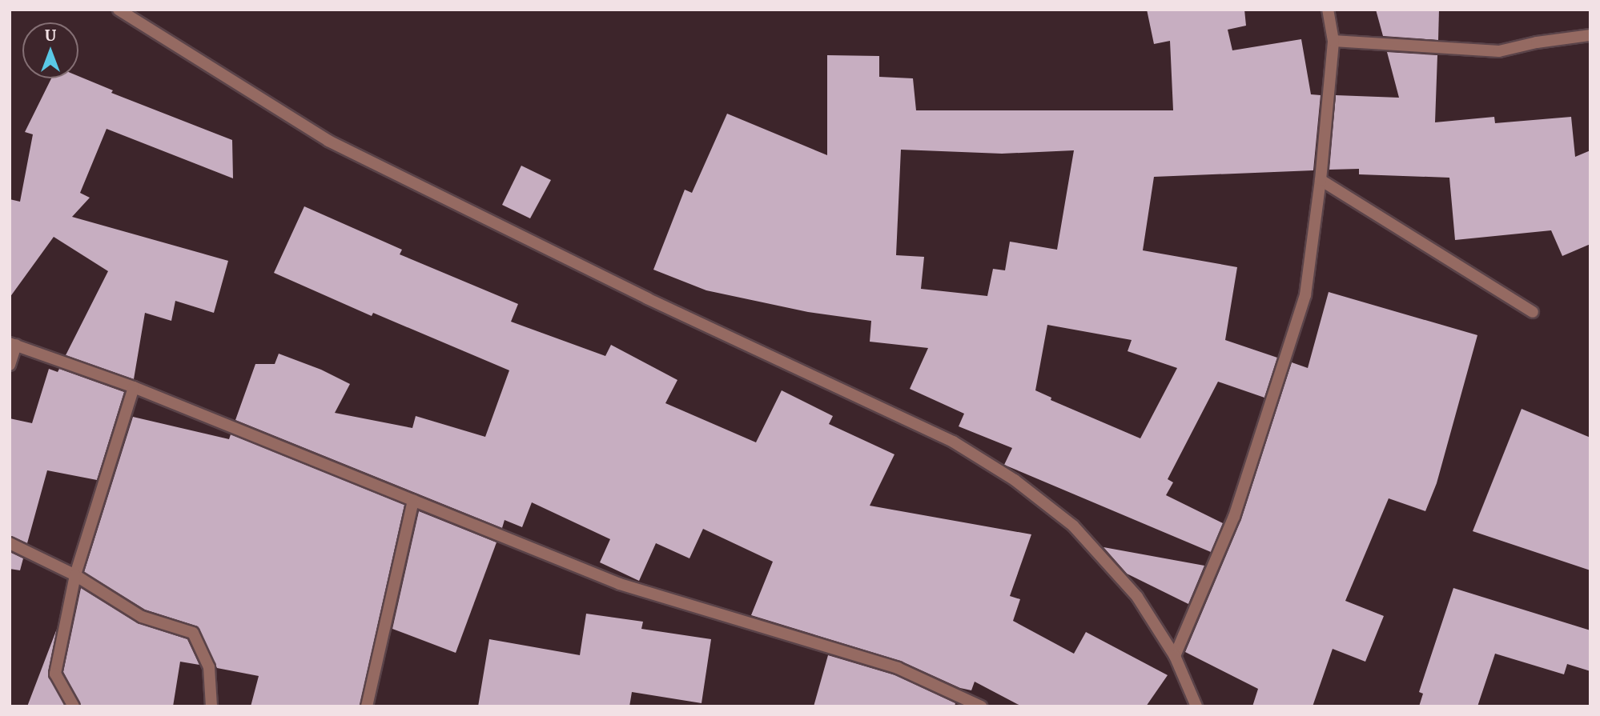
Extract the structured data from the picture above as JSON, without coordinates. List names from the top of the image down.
{
  "north": "top"
}
